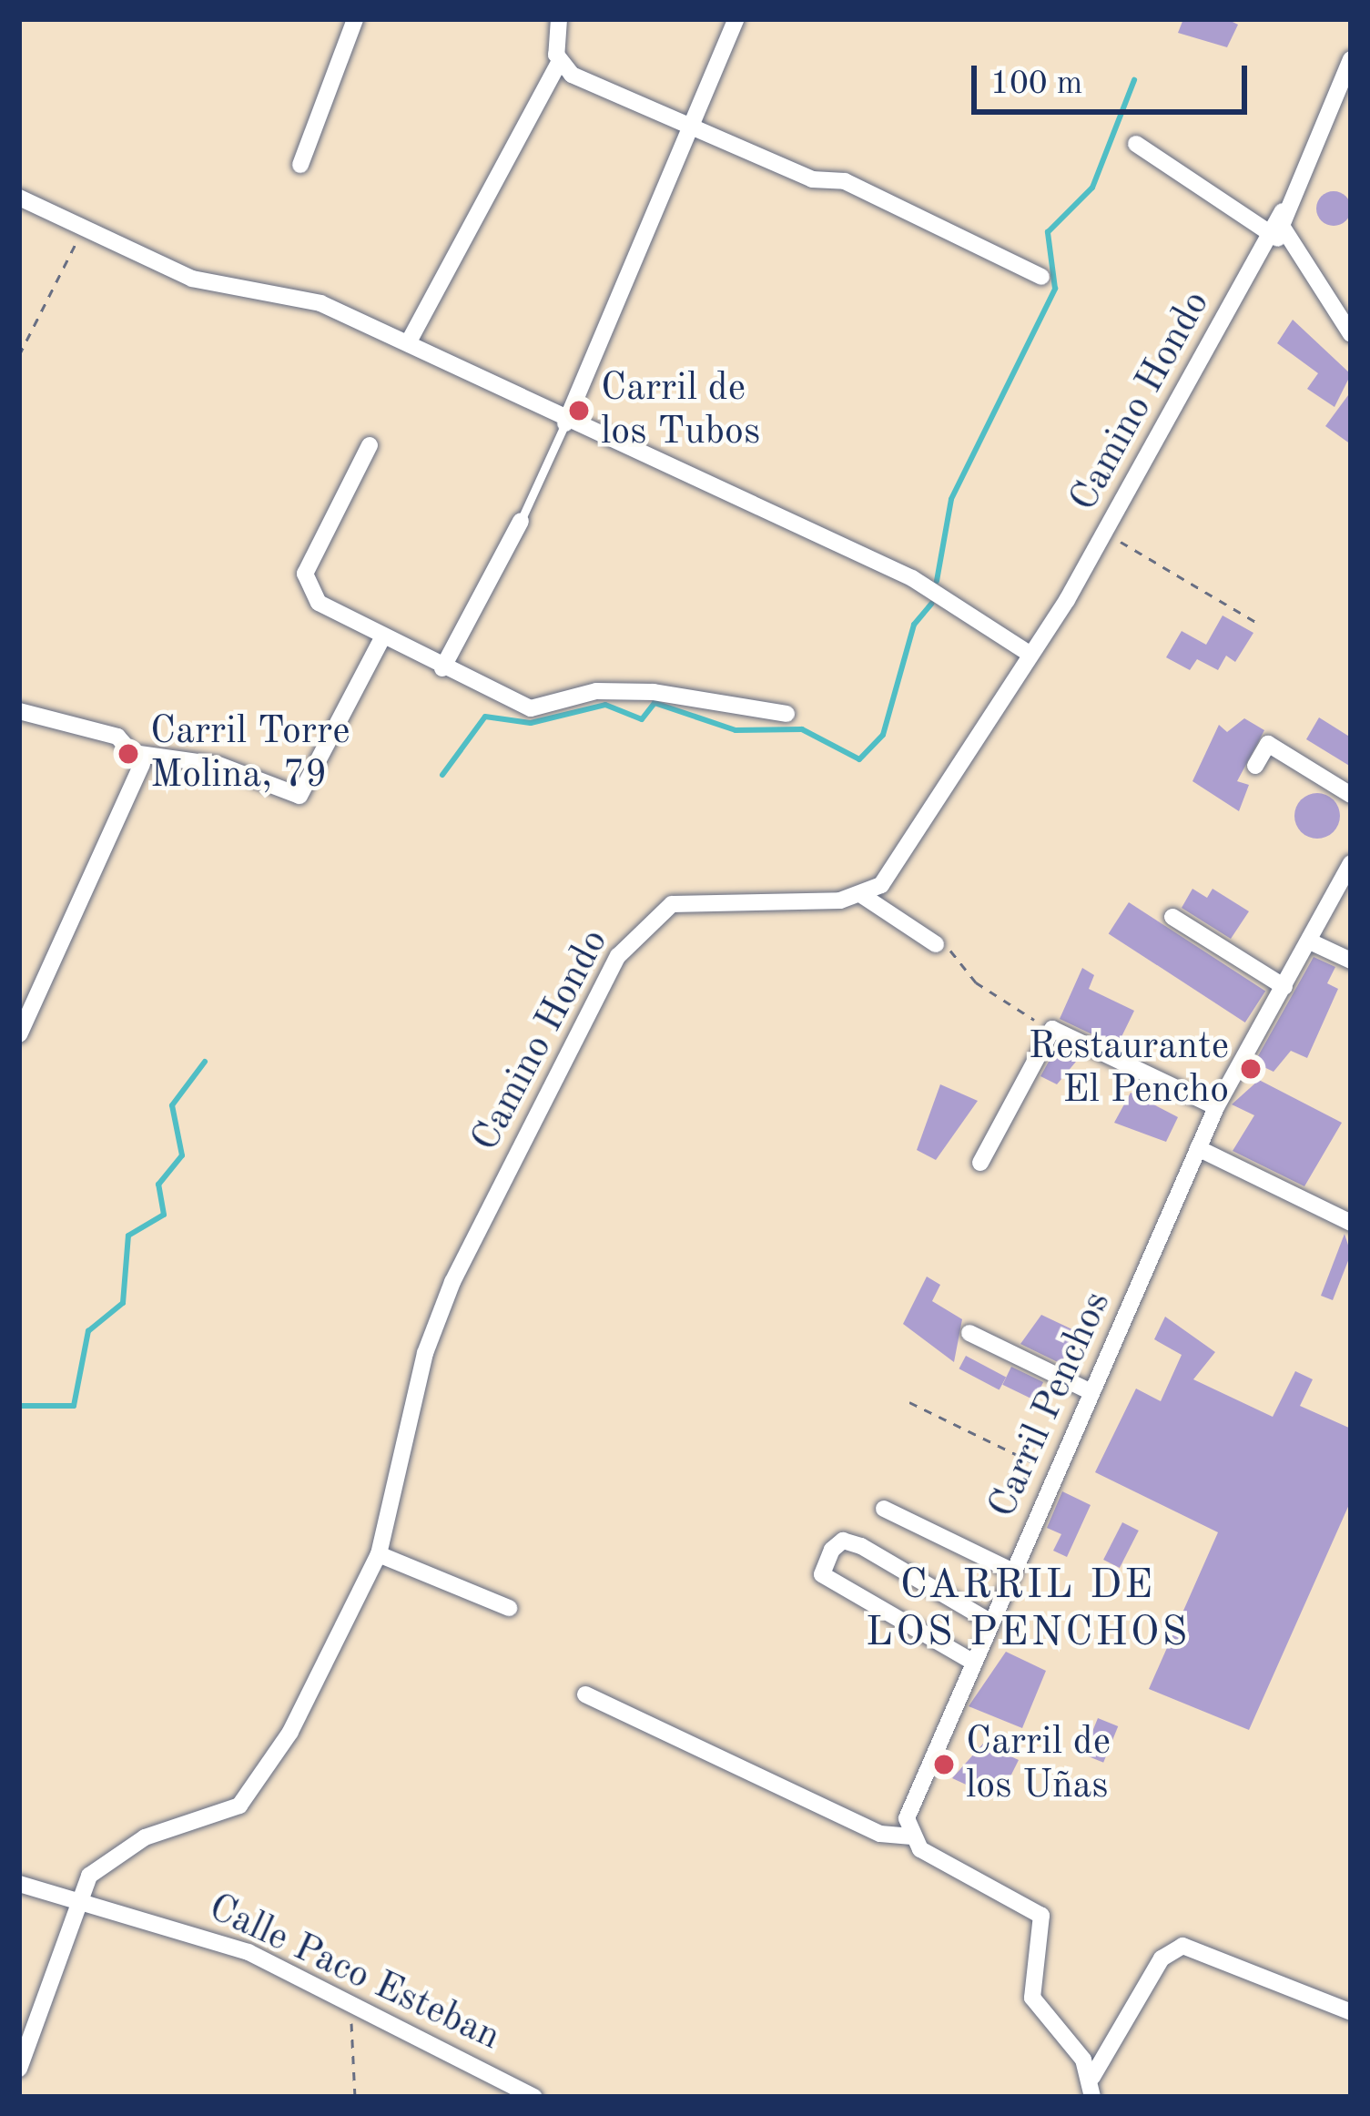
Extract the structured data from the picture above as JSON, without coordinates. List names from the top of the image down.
{
  "streets": {
    "street": ["Camino Hondo", "Carril Penchos", "Calle Paco Esteban"]
  },
  "crossings": [
    ["Camino Hondo", "Calle Paco Esteban"]
  ],
  "districts": ["CARRIL DE LOS PENCHOS"],
  "places": [
    "Carril de los Tubos",
    "Carril Torre Molina, 79",
    "Restaurante El Pencho",
    "Carril de los Uñas"
  ],
  "scale_bar": "100 m"
}
